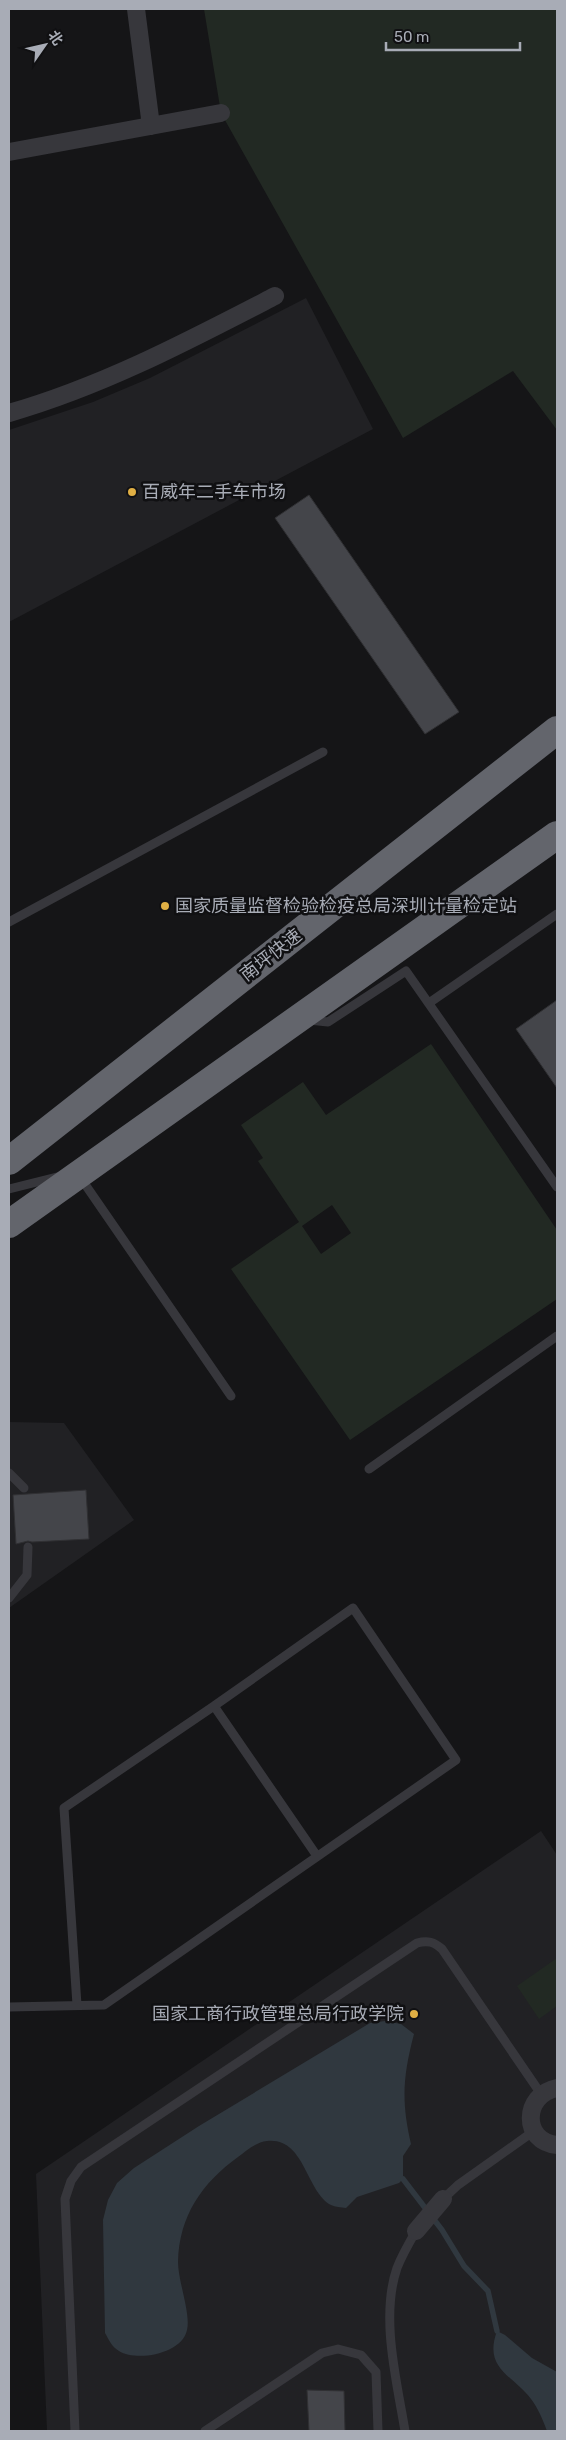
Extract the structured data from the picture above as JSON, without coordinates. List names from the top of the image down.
{
  "streets": {
    "highway": ["南坪快速"]
  },
  "places": ["百威年二手车市场", "国家质量监督检验检疫总局深圳计量检定站", "国家工商行政管理总局行政学院"],
  "scale_bar": "50 m",
  "north": "top right"
}
